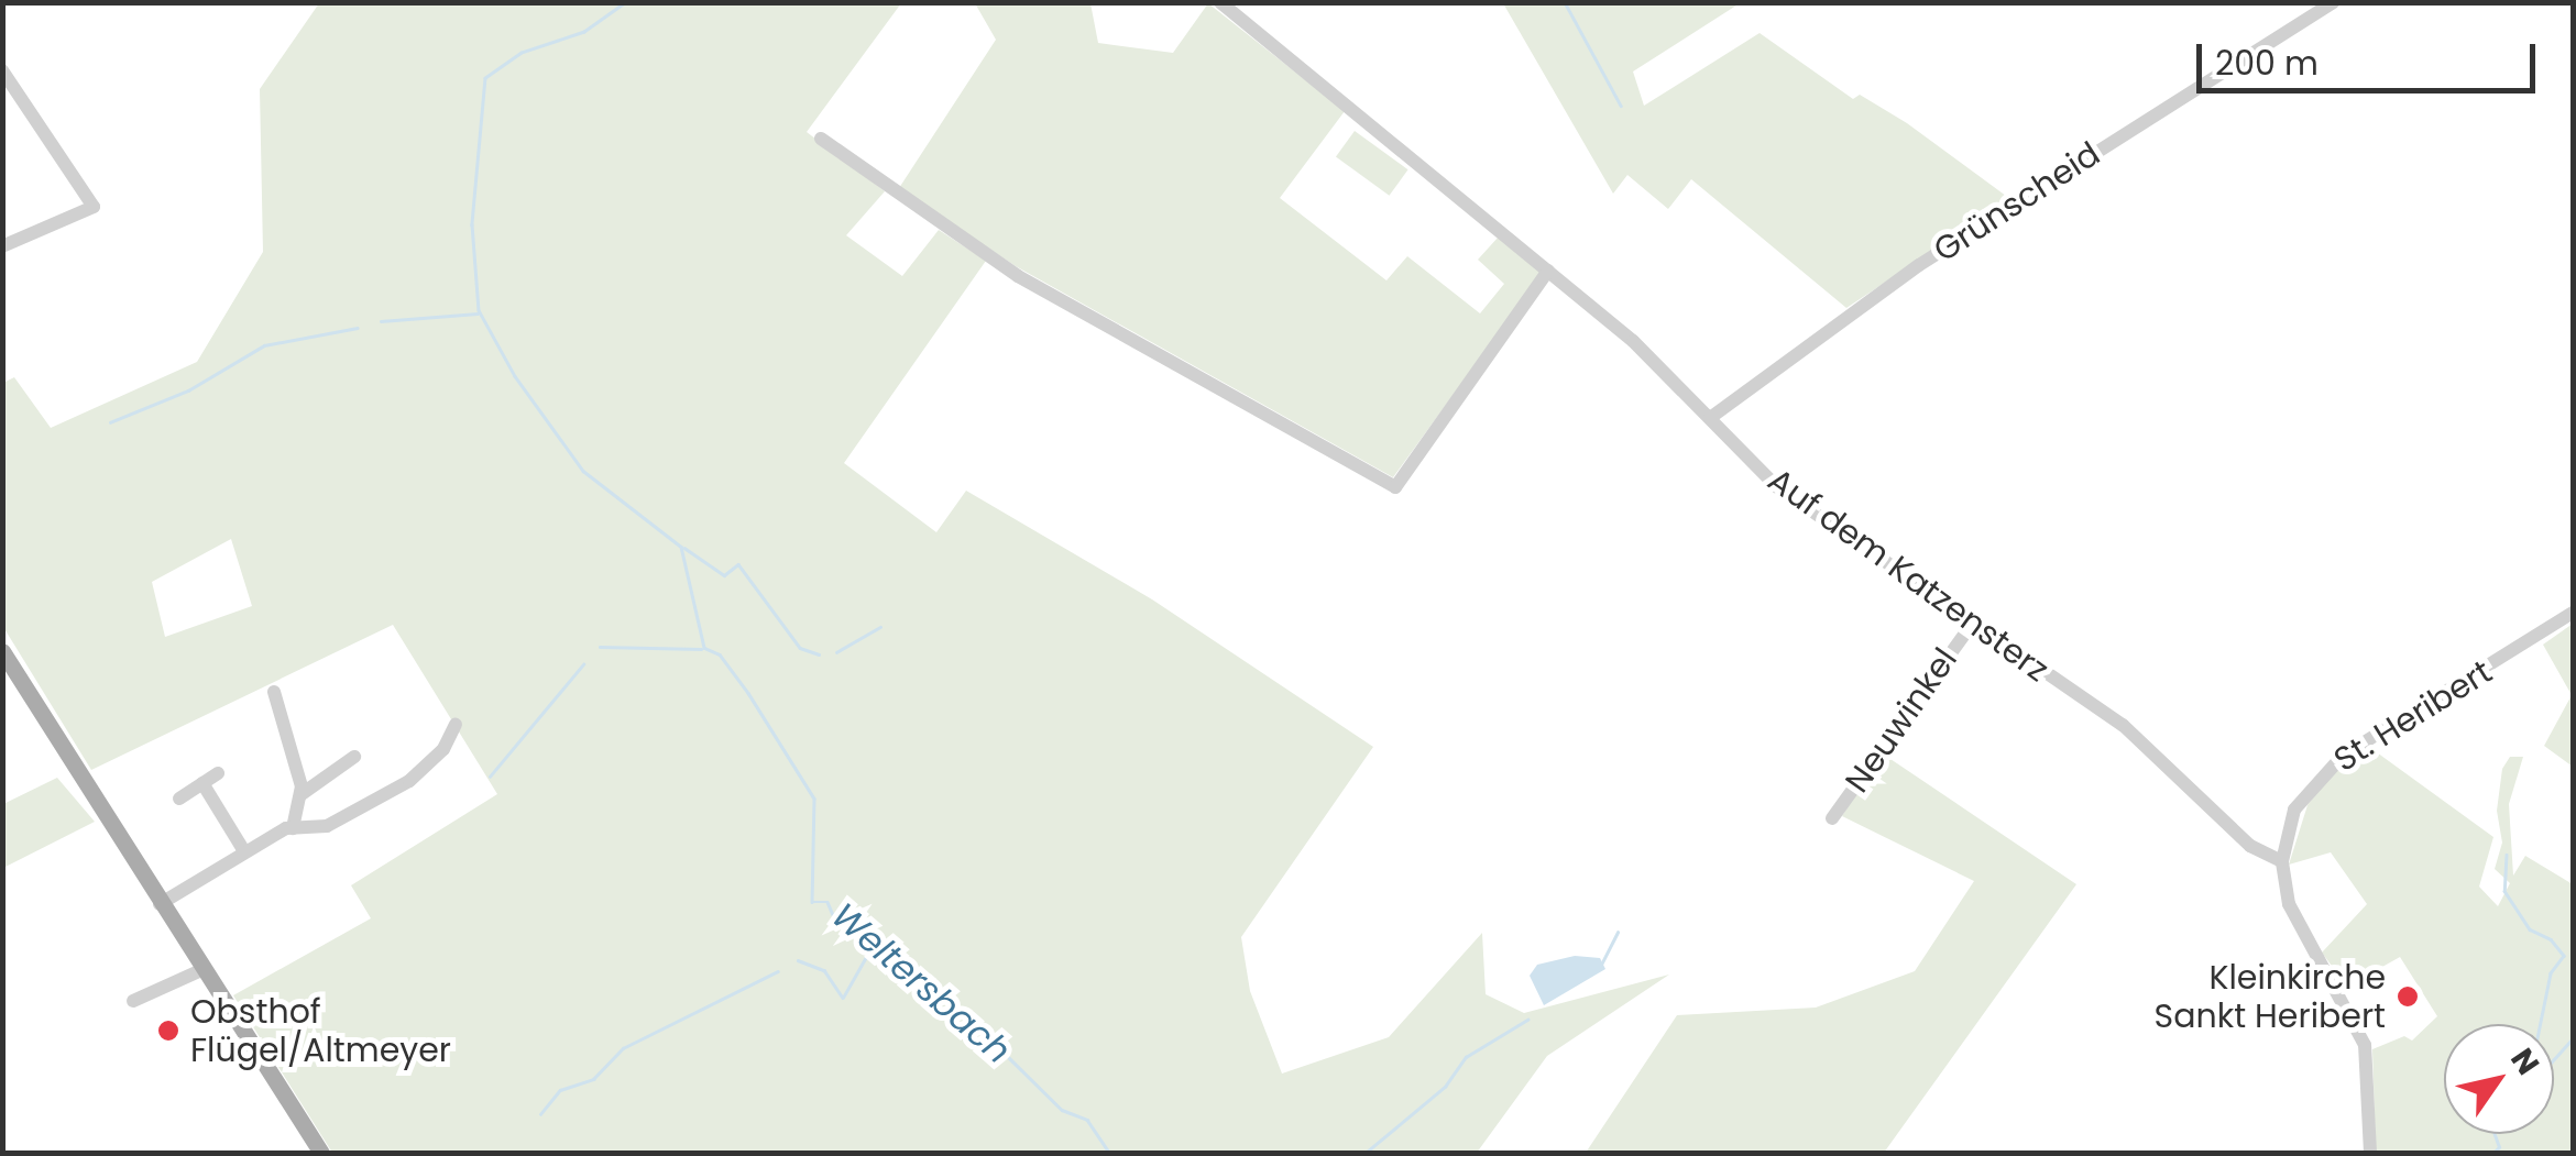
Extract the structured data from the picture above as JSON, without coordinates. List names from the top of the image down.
{
  "streets": {
    "street": [
      "Grünscheid",
      "Auf dem Katzensterz",
      "St. Heribert",
      "Neuwinkel"
    ]
  },
  "crossings": [
    ["Grünscheid", "Auf dem Katzensterz"],
    ["Auf dem Katzensterz", "St. Heribert"],
    ["Auf dem Katzensterz", "Neuwinkel"]
  ],
  "water": ["Weltersbach"],
  "places": ["Kleinkirche Sankt Heribert", "Obsthof Flügel/Altmeyer"],
  "scale_bar": "200 m",
  "north": "top right"
}
